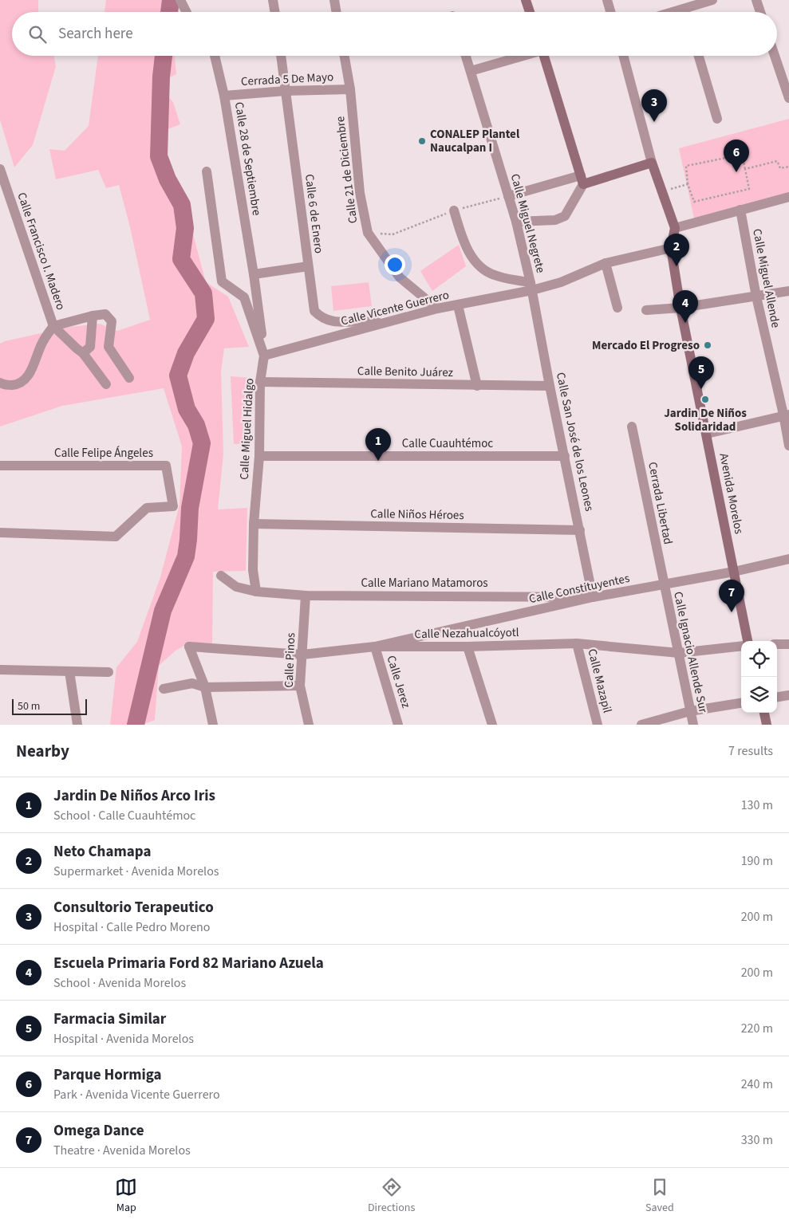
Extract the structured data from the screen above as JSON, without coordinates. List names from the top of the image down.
{
  "streets": {
    "main road": ["Avenida Morelos"],
    "street": [
      "Cerrada 5 De Mayo",
      "Calle 28 de Septiembre",
      "Calle 21 de Diciembre",
      "Calle 6 de Enero",
      "Calle Miguel Negrete",
      "Calle Francisco I. Madero",
      "Calle Miguel Allende",
      "Calle Vicente Guerrero",
      "Calle Benito Juárez",
      "Calle Miguel Hidalgo",
      "Calle San José de los Leones",
      "Calle Cuauhtémoc",
      "Calle Felipe Ángeles",
      "Cerrada Libertad",
      "Calle Niños Héroes",
      "Calle Mariano Matamoros",
      "Calle Constituyentes",
      "Calle Nezahualcóyotl",
      "Calle Ignacio Allende Sur",
      "Calle Pinos",
      "Calle Mazapil",
      "Calle Jerez"
    ]
  },
  "crossings": [
    ["Cerrada 5 De Mayo", "Calle 28 de Septiembre"],
    ["Cerrada 5 De Mayo", "Calle 21 de Diciembre"],
    ["Cerrada 5 De Mayo", "Calle 6 de Enero"],
    ["Calle 28 de Septiembre", "Calle Vicente Guerrero"],
    ["Calle 28 de Septiembre", "Calle Miguel Hidalgo"],
    ["Calle 21 de Diciembre", "Calle Vicente Guerrero"],
    ["Calle 6 de Enero", "Calle Vicente Guerrero"],
    ["Calle Miguel Negrete", "Calle Vicente Guerrero"],
    ["Calle Miguel Negrete", "Calle San José de los Leones"],
    ["Calle Vicente Guerrero", "Calle Miguel Hidalgo"],
    ["Calle Vicente Guerrero", "Calle San José de los Leones"],
    ["Calle Vicente Guerrero", "Avenida Morelos"],
    ["Calle Benito Juárez", "Calle Miguel Hidalgo"],
    ["Calle Benito Juárez", "Calle San José de los Leones"],
    ["Calle Miguel Hidalgo", "Calle Cuauhtémoc"],
    ["Calle Miguel Hidalgo", "Calle Niños Héroes"],
    ["Calle Miguel Hidalgo", "Calle Mariano Matamoros"],
    ["Calle San José de los Leones", "Calle Cuauhtémoc"],
    ["Calle San José de los Leones", "Calle Niños Héroes"],
    ["Calle San José de los Leones", "Calle Mariano Matamoros"],
    ["Calle San José de los Leones", "Calle Constituyentes"],
    ["Avenida Morelos", "Calle Constituyentes"],
    ["Cerrada Libertad", "Calle Constituyentes"],
    ["Cerrada Libertad", "Calle Ignacio Allende Sur"],
    ["Calle Mariano Matamoros", "Calle Constituyentes"],
    ["Calle Mariano Matamoros", "Calle Pinos"],
    ["Calle Constituyentes", "Calle Nezahualcóyotl"],
    ["Calle Constituyentes", "Calle Ignacio Allende Sur"],
    ["Calle Constituyentes", "Calle Jerez"],
    ["Calle Nezahualcóyotl", "Calle Ignacio Allende Sur"],
    ["Calle Nezahualcóyotl", "Calle Pinos"],
    ["Calle Nezahualcóyotl", "Calle Mazapil"],
    ["Calle Nezahualcóyotl", "Calle Jerez"]
  ],
  "places": ["CONALEP Plantel Naucalpan I", "Mercado El Progreso", "Jardin De Niños Solidaridad"],
  "scale_bar": "50 m",
  "page": {
    "search": "Search here",
    "pins": [
      "3",
      "6",
      "2",
      "4",
      "5",
      "1",
      "7"
    ],
    "scale": "50 m",
    "heading": ["Nearby", "7 results"],
    "list": [
      {
        "mark": "1",
        "name": "Jardin De Niños Arco Iris",
        "note": "School · Calle Cuauhtémoc",
        "value": "130 m"
      },
      {
        "mark": "2",
        "name": "Neto Chamapa",
        "note": "Supermarket · Avenida Morelos",
        "value": "190 m"
      },
      {
        "mark": "3",
        "name": "Consultorio Terapeutico",
        "note": "Hospital · Calle Pedro Moreno",
        "value": "200 m"
      },
      {
        "mark": "4",
        "name": "Escuela Primaria Ford 82 Mariano Azuela",
        "note": "School · Avenida Morelos",
        "value": "200 m"
      },
      {
        "mark": "5",
        "name": "Farmacia Similar",
        "note": "Hospital · Avenida Morelos",
        "value": "220 m"
      },
      {
        "mark": "6",
        "name": "Parque Hormiga",
        "note": "Park · Avenida Vicente Guerrero",
        "value": "240 m"
      },
      {
        "mark": "7",
        "name": "Omega Dance",
        "note": "Theatre · Avenida Morelos",
        "value": "330 m"
      }
    ],
    "nav": ["Map", "Directions", "Saved"]
  }
}
